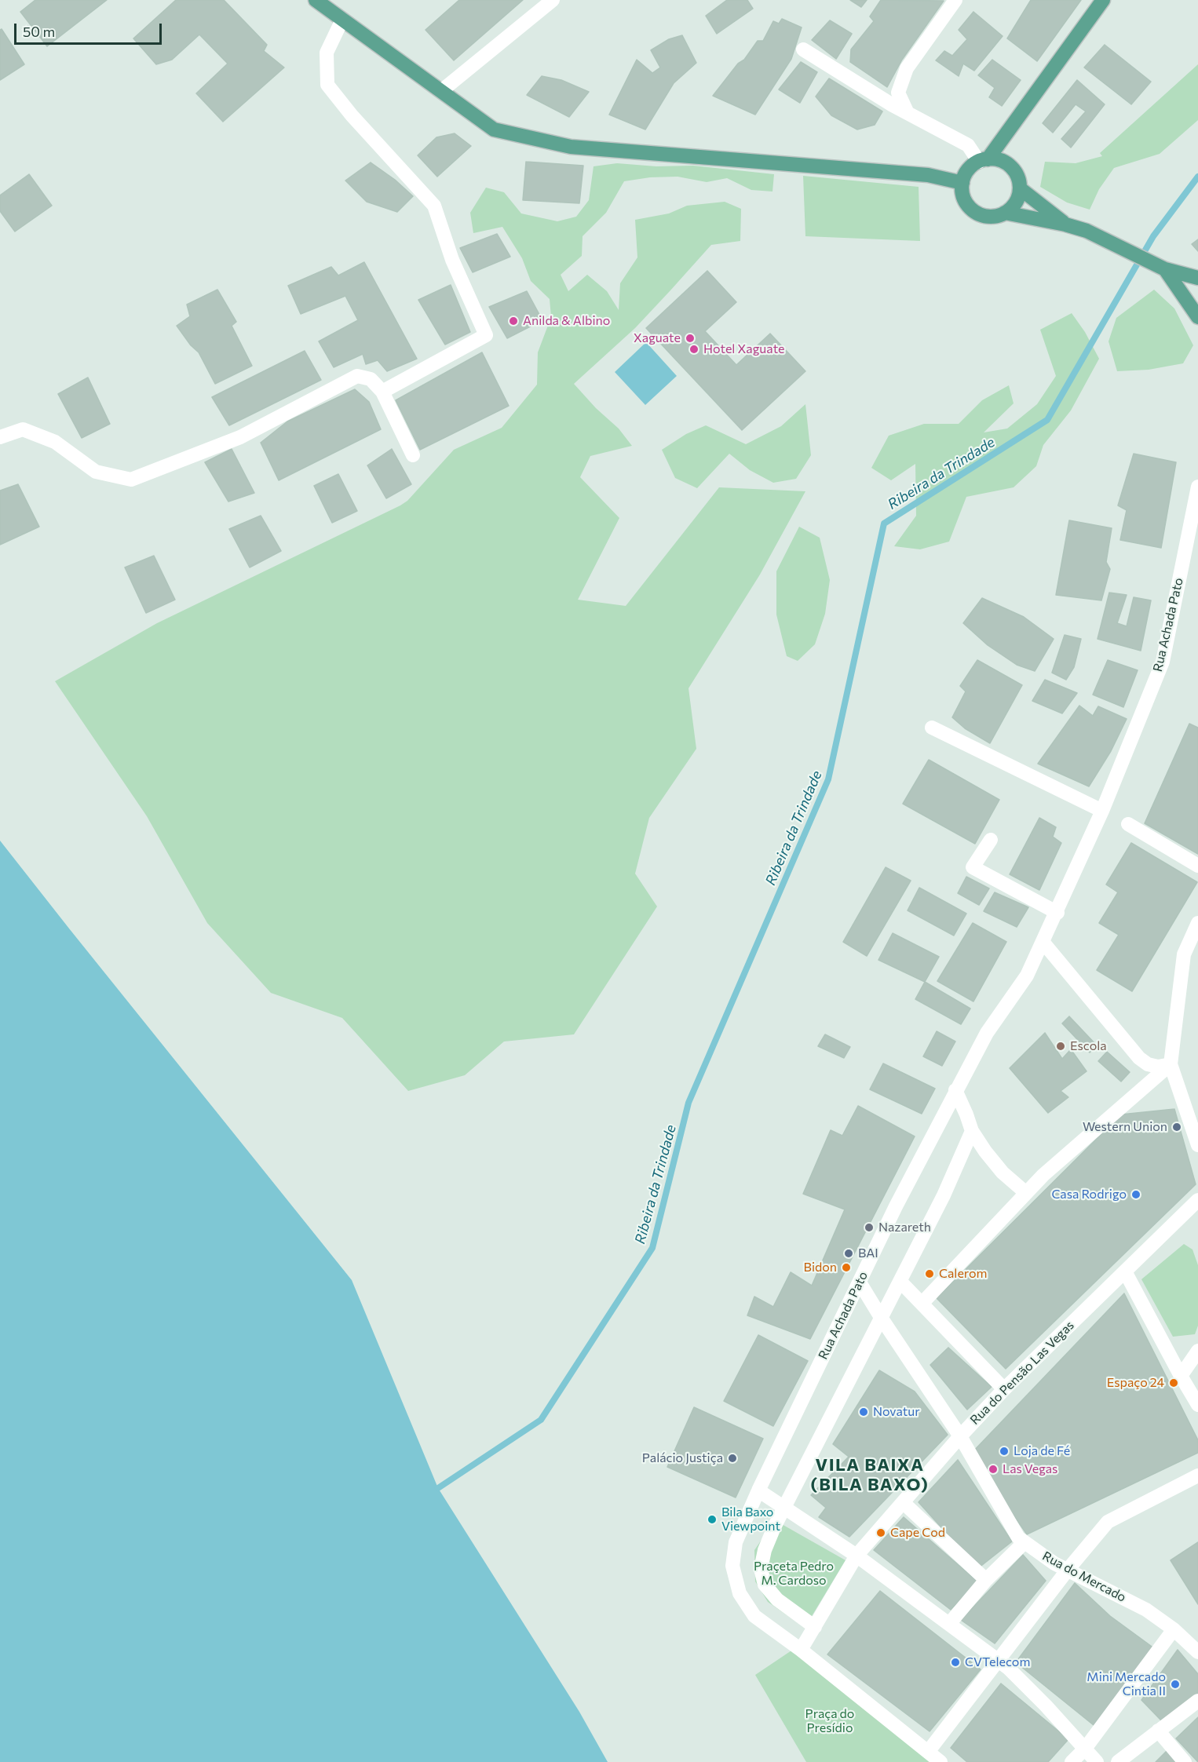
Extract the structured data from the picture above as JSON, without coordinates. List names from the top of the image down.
{
  "streets": {
    "street": ["Rua Achada Pato", "Rua do Pensão Las Vegas", "Rua do Mercado"]
  },
  "crossings": [
    ["Rua Achada Pato", "Rua do Pensão Las Vegas"],
    ["Rua Achada Pato", "Rua do Mercado"],
    ["Rua do Pensão Las Vegas", "Rua do Mercado"]
  ],
  "districts": ["VILA BAIXA (BILA BAXO)"],
  "water": ["Ribeira da Trindade"],
  "parks": ["Praçeta Pedro M. Cardoso", "Praça do Presídio"],
  "places": [
    "Anilda & Albino",
    "Xaguate",
    "Hotel Xaguate",
    "Escola",
    "Western Union",
    "Casa Rodrigo",
    "Nazareth",
    "BAI",
    "Bidon",
    "Calerom",
    "Espaço 24",
    "Novatur",
    "Loja de Fé",
    "Palácio Justiça",
    "Las Vegas",
    "Bila Baxo Viewpoint",
    "Cape Cod",
    "CVTelecom",
    "Mini Mercado Cintia II"
  ],
  "scale_bar": "50 m"
}
